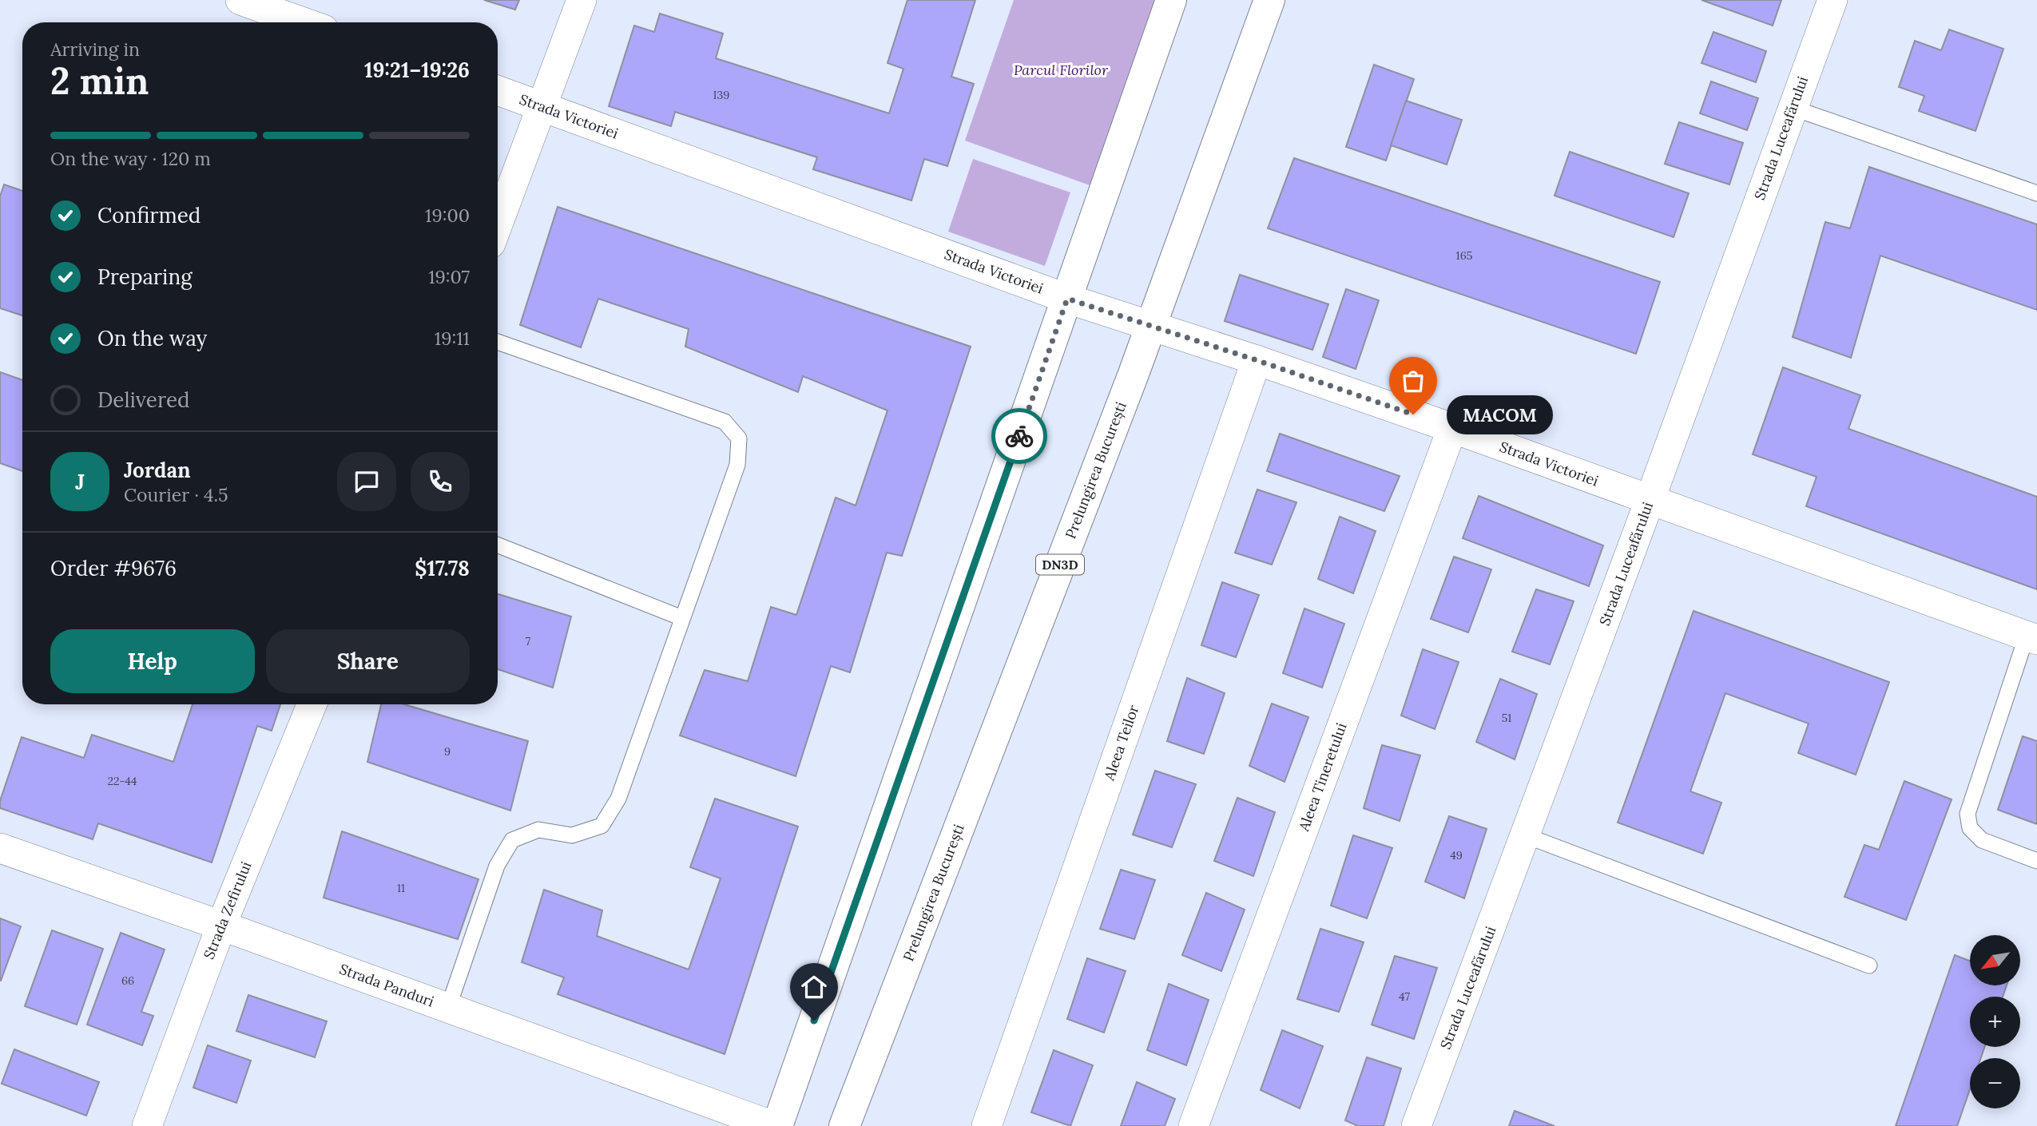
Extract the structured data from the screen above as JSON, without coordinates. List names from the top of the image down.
{
  "streets": {
    "main road": ["Prelungirea București", "DN3D"],
    "street": [
      "Strada Victoriei",
      "Strada Luceafărului",
      "Aleea Teilor",
      "Aleea Tineretului",
      "Strada Zefirului",
      "Strada Panduri"
    ]
  },
  "crossings": [
    ["Strada Victoriei", "Strada Luceafărului"],
    ["Strada Victoriei", "Prelungirea București"],
    ["Strada Victoriei", "Aleea Teilor"],
    ["Strada Victoriei", "Aleea Tineretului"],
    ["Strada Zefirului", "Strada Panduri"]
  ],
  "parks": ["Parcul Florilor"],
  "places": ["MACOM"],
  "house_numbers": [
    "I39",
    "165",
    "7",
    "51",
    "9",
    "22-44",
    "49",
    "11",
    "66",
    "47"
  ],
  "north": "bottom left",
  "page": {
    "heading": ["2 min", "Arriving in", "19:21–19:26"],
    "panel": [
      "Jordan",
      "Courier · 4.5",
      "Order #9676",
      "$17.78"
    ],
    "bar": "On the way · 120 m",
    "list": [
      ["Confirmed", "19:00"],
      ["Preparing", "19:07"],
      ["On the way", "19:11"],
      "Delivered"
    ],
    "bubble": "MACOM",
    "round": "J",
    "buttons": ["Help", "Share"],
    "map_buttons": ["+", "−"]
  }
}
